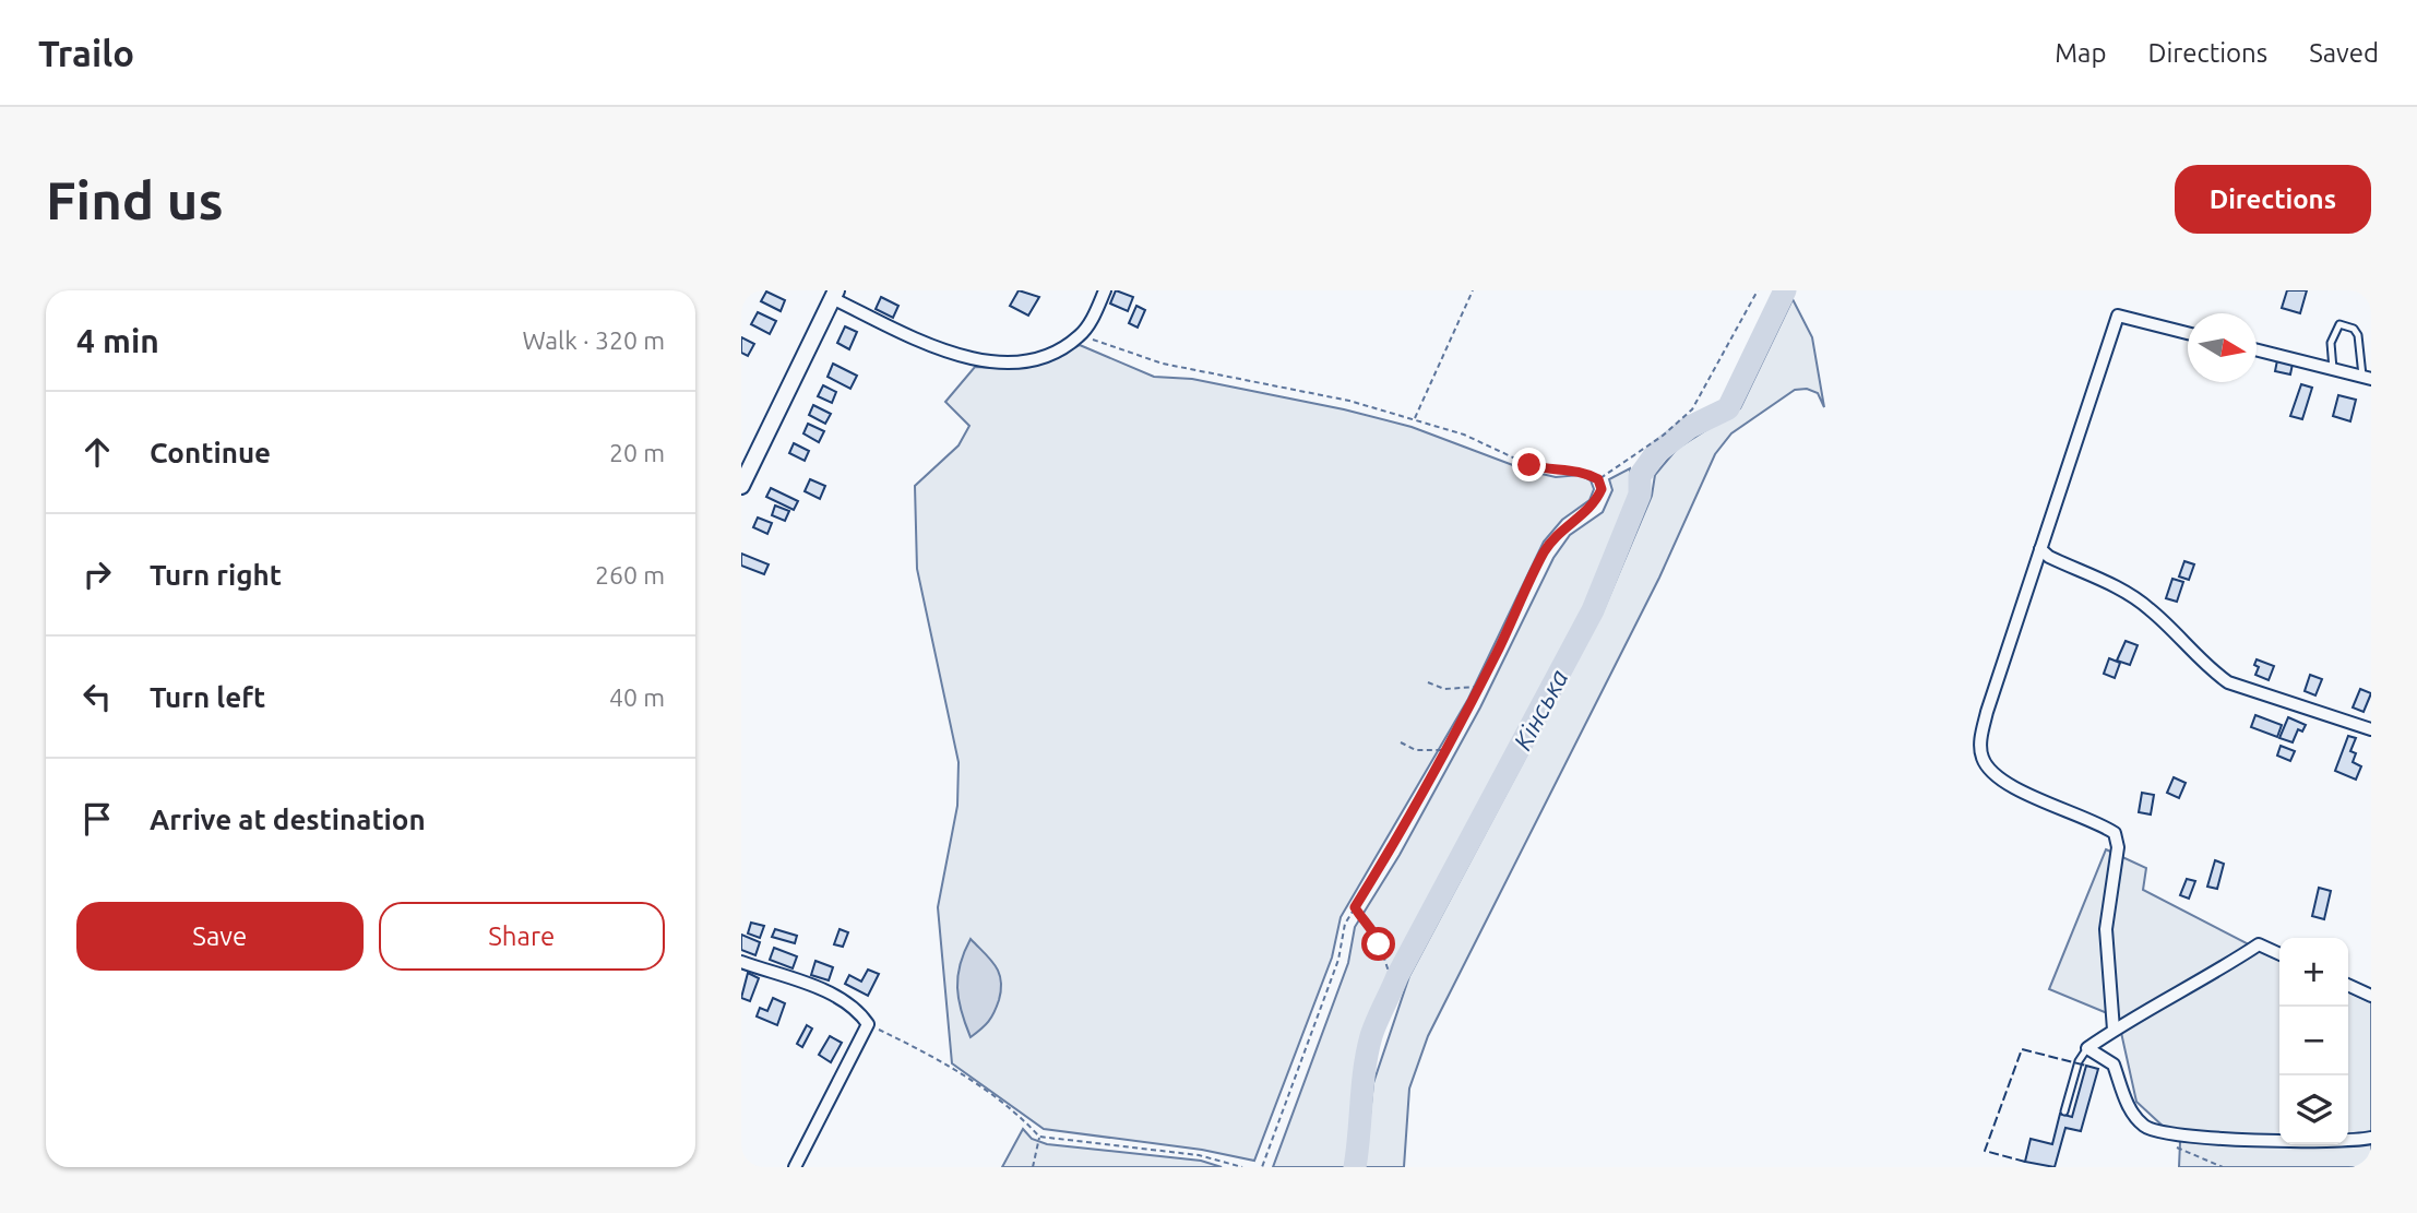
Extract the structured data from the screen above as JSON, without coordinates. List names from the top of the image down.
{
  "water": ["Кінська"],
  "north": "right",
  "page": {
    "header": "Trailo",
    "nav": ["Map", "Directions", "Saved"],
    "buttons": [
      "Directions",
      ["Save", "Share"]
    ],
    "title": "Find us",
    "heading": ["4 min", "Walk · 320 m"],
    "list": [
      ["Continue", "20 m"],
      ["Turn right", "260 m"],
      ["Turn left", "40 m"],
      "Arrive at destination"
    ],
    "map_buttons": ["+", "−"]
  }
}
